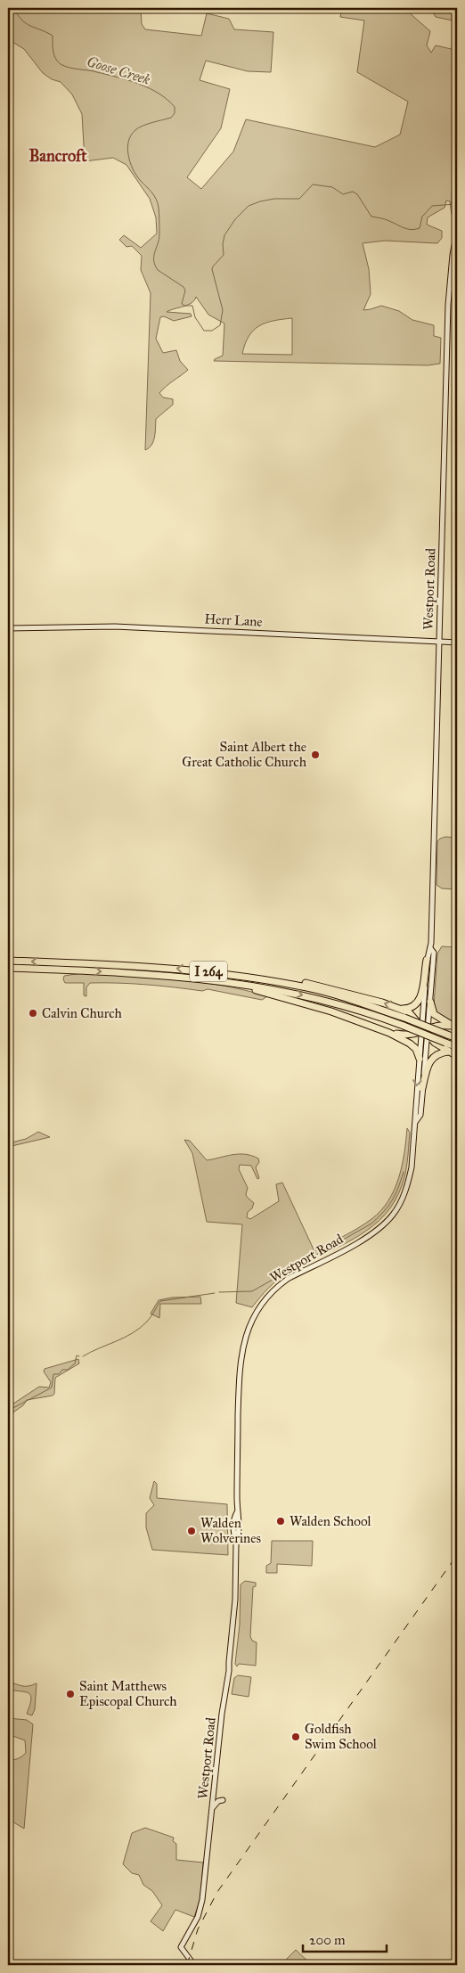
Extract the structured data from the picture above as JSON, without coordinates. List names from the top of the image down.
{
  "streets": {
    "highway": ["I 264"],
    "main road": ["Westport Road", "Herr Lane"]
  },
  "crossings": [
    ["Westport Road", "Herr Lane"]
  ],
  "districts": ["Bancroft"],
  "water": ["Goose Creek"],
  "places": [
    "Saint Albert the Great Catholic Church",
    "Calvin Church",
    "Walden School",
    "Walden Wolverines",
    "Saint Matthews Episcopal Church",
    "Goldfish Swim School"
  ],
  "scale_bar": "200 m"
}
